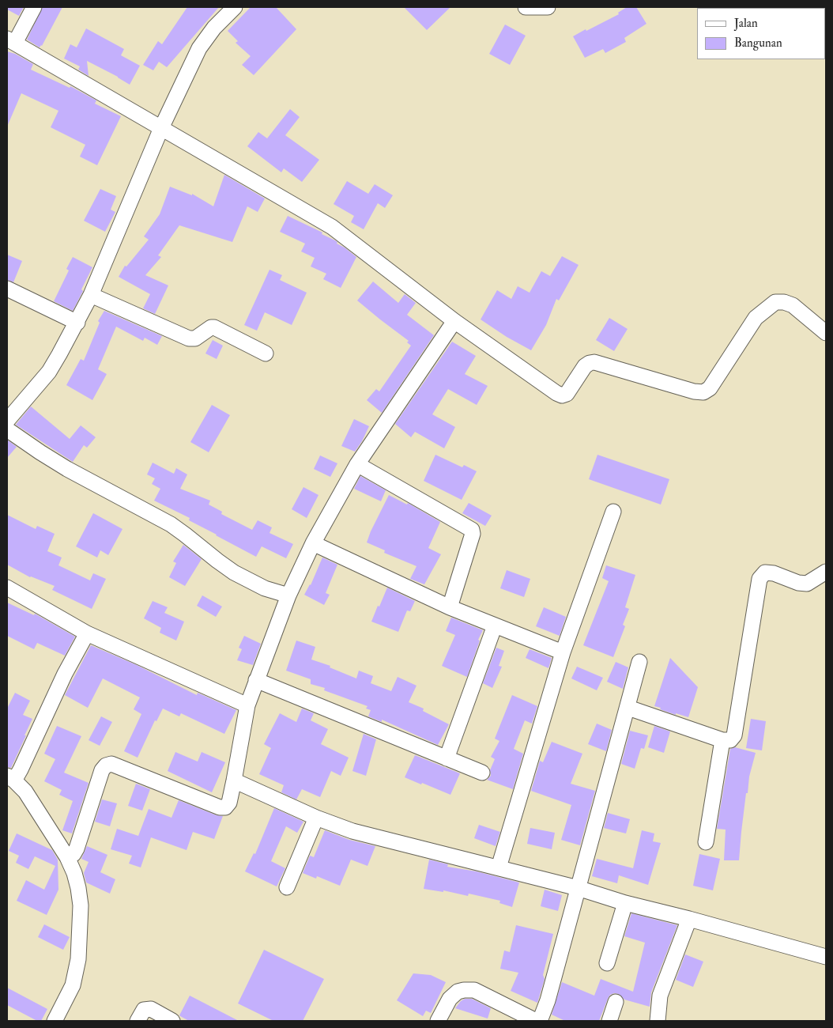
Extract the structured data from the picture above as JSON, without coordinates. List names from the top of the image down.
{
  "legend": ["Jalan", "Bangunan"]
}
